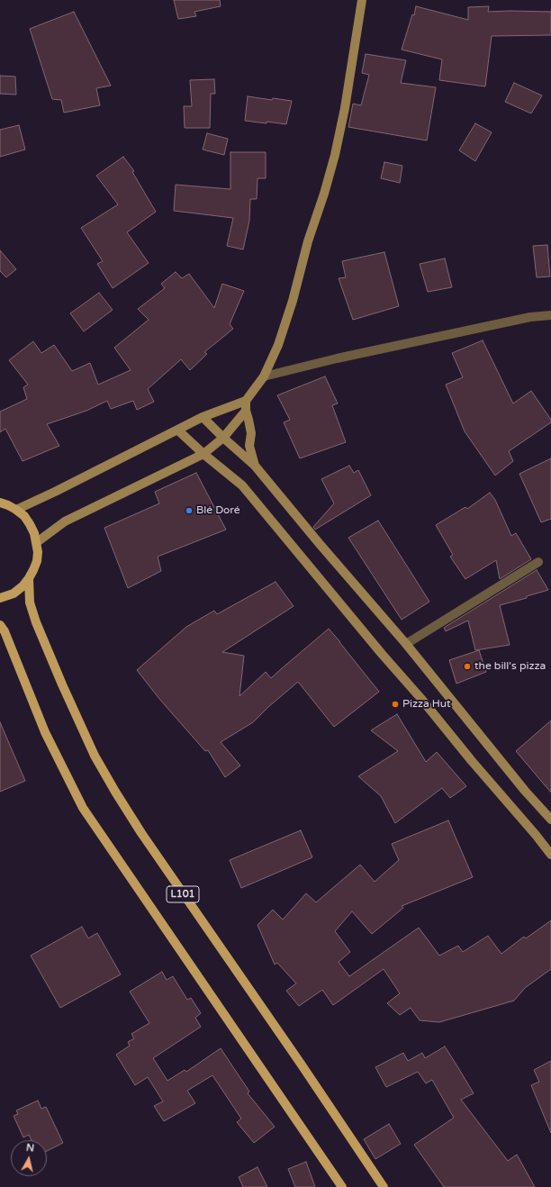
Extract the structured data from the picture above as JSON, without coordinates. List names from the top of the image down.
{
  "streets": {
    "main road": ["L101"]
  },
  "places": ["Blé Doré", "the bill's pizza", "Pizza Hut"],
  "north": "top"
}
